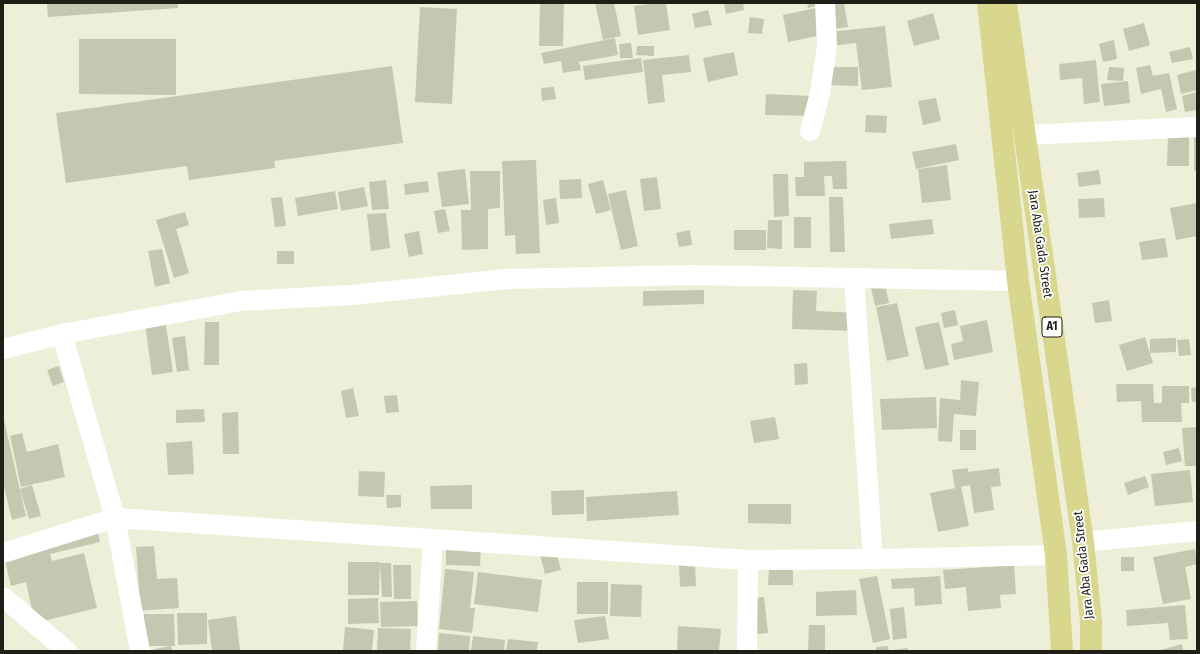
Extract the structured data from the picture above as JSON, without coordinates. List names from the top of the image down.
{
  "streets": {
    "main road": ["Jara Aba Gada Street", "A1"]
  }
}
